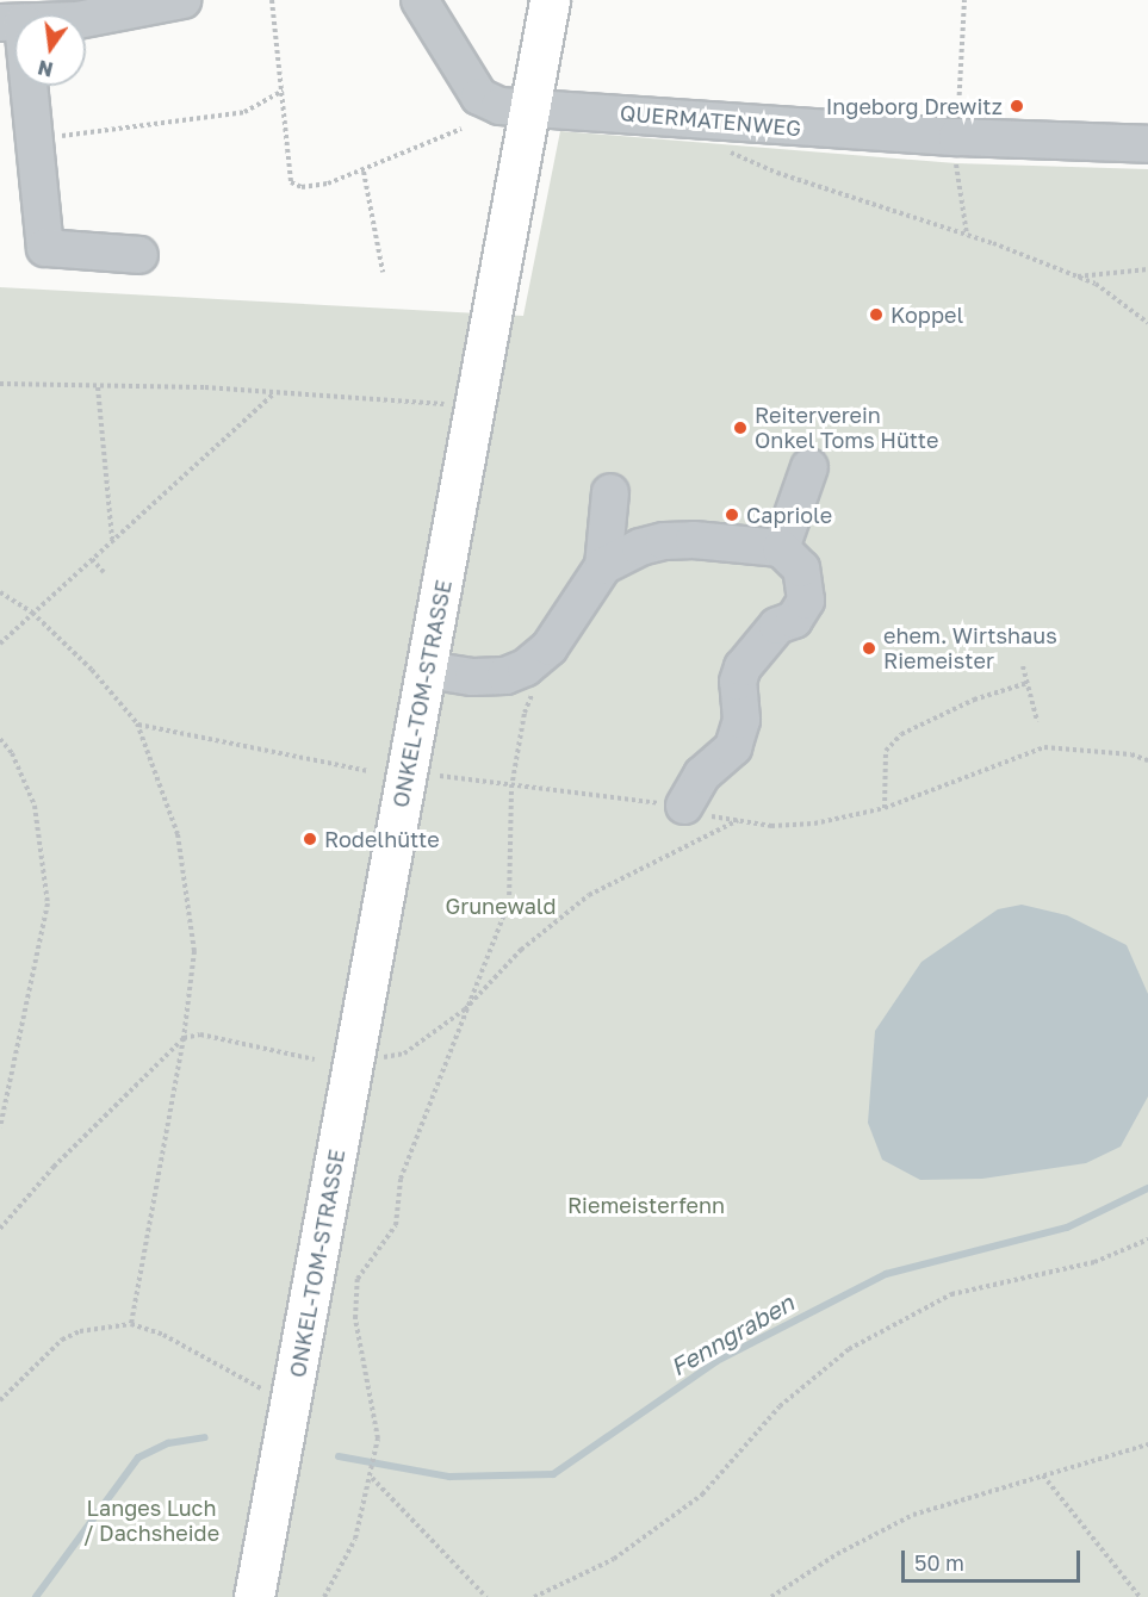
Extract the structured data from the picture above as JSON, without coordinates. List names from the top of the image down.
{
  "streets": {
    "main road": ["ONKEL-TOM-STRASSE"],
    "street": ["QUERMATENWEG"]
  },
  "crossings": [
    ["QUERMATENWEG", "ONKEL-TOM-STRASSE"]
  ],
  "water": ["Fenngraben"],
  "parks": ["Grunewald", "Riemeisterfenn", "Langes Luch / Dachsheide"],
  "places": [
    "Ingeborg Drewitz",
    "Koppel",
    "Reiterverein Onkel Toms Hütte",
    "Capriole",
    "ehem. Wirtshaus Riemeister",
    "Rodelhütte"
  ],
  "scale_bar": "50 m",
  "north": "bottom"
}
